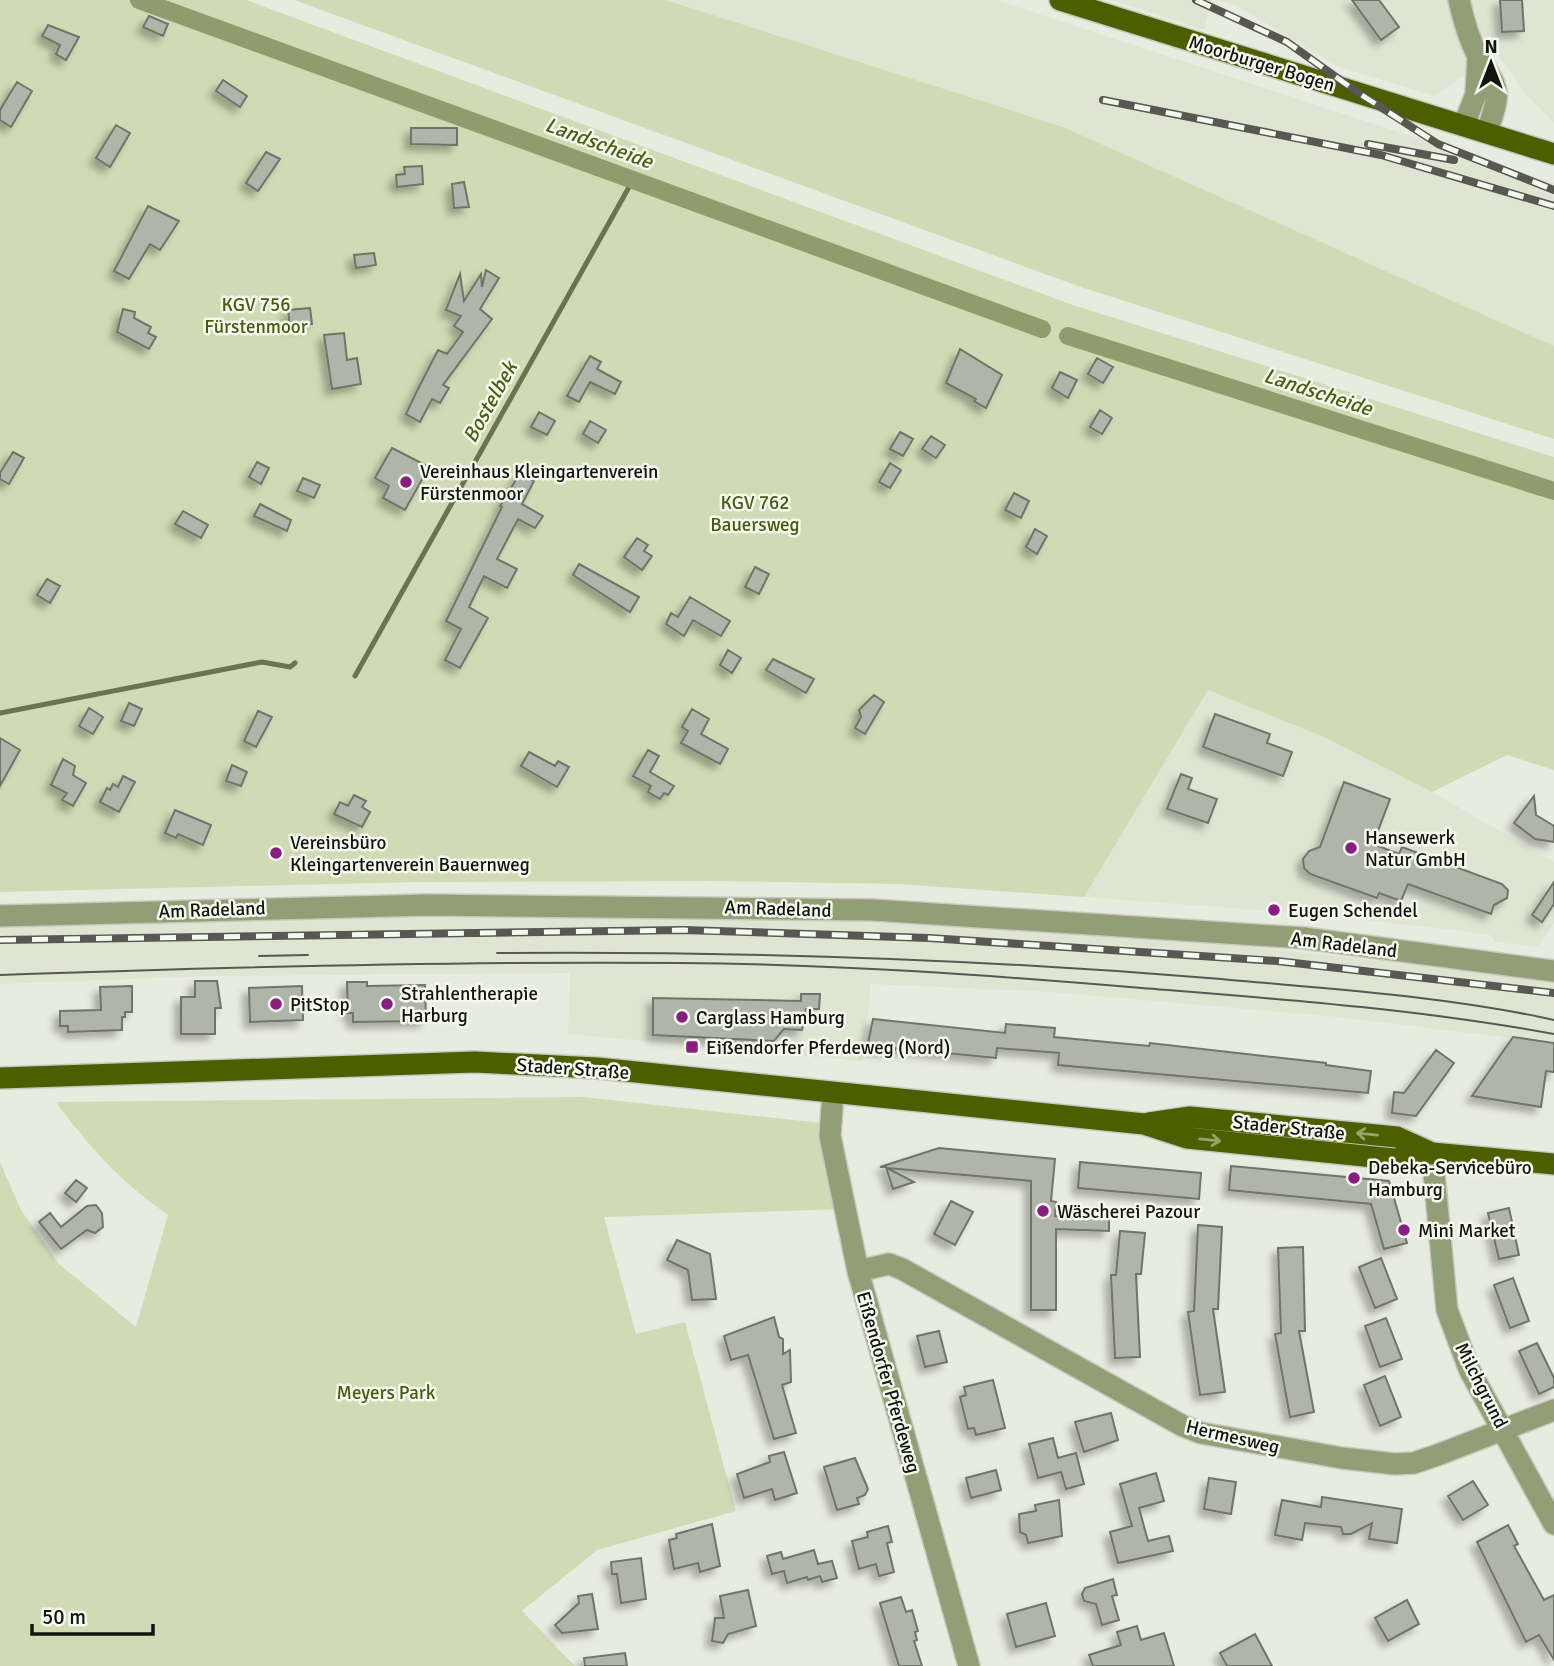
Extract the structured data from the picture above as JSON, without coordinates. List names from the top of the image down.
{
  "streets": {
    "main road": ["Moorburger Bogen", "Stader Straße"],
    "street": [
      "Am Radeland",
      "Eißendorfer Pferdeweg",
      "Milchgrund",
      "Hermesweg"
    ]
  },
  "crossings": [
    ["Stader Straße", "Eißendorfer Pferdeweg"],
    ["Stader Straße", "Milchgrund"],
    ["Eißendorfer Pferdeweg", "Hermesweg"],
    ["Milchgrund", "Hermesweg"]
  ],
  "water": ["Landscheide", "Bostelbek"],
  "parks": ["KGV 756 Fürstenmoor", "KGV 762 Bauersweg", "Meyers Park"],
  "places": {
    "other": [
      "Vereinhaus Kleingartenverein Fürstenmoor",
      "Hansewerk Natur GmbH",
      "Vereinsbüro Kleingartenverein Bauernweg",
      "Eugen Schendel",
      "PitStop",
      "Strahlentherapie Harburg",
      "Carglass Hamburg",
      "Debeka-Servicebüro Hamburg",
      "Wäscherei Pazour",
      "Mini Market"
    ],
    "transit": ["Eißendorfer Pferdeweg (Nord)"]
  },
  "scale_bar": "50 m",
  "north": "top"
}
